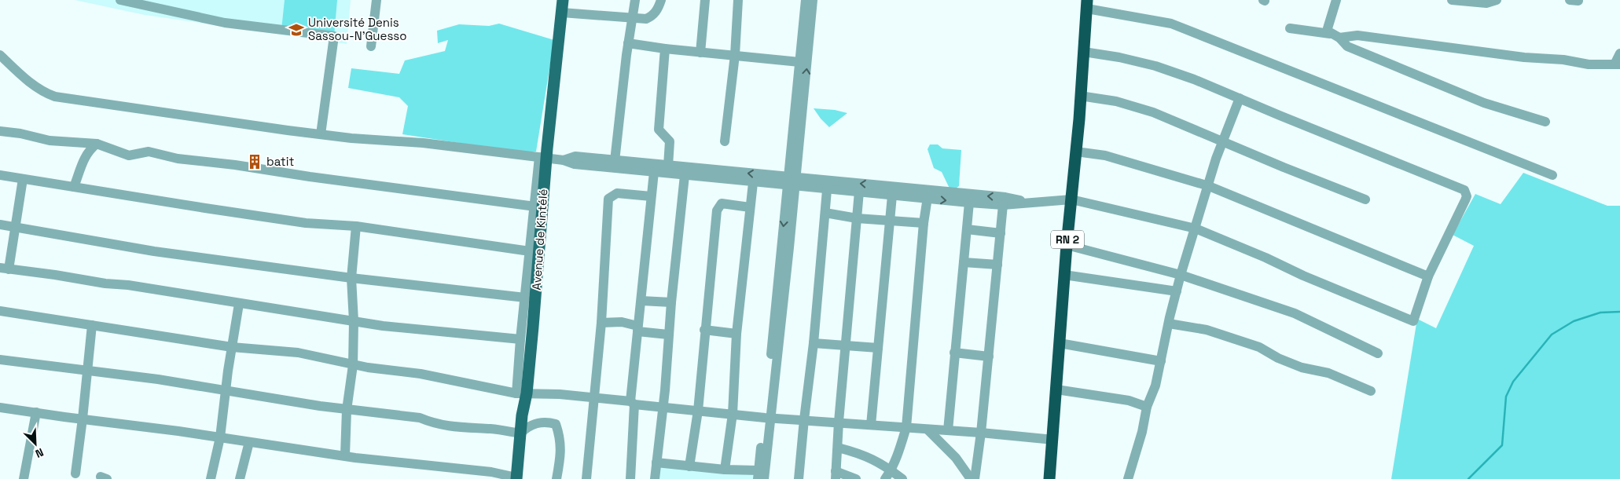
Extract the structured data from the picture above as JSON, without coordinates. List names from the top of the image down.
{
  "streets": {
    "highway": ["RN 2"],
    "main road": ["Avenue de Kintélé"]
  },
  "places": {
    "school or university": ["Université Denis Sassou-N'Guesso"],
    "building": ["batit"]
  },
  "north": "bottom right"
}
